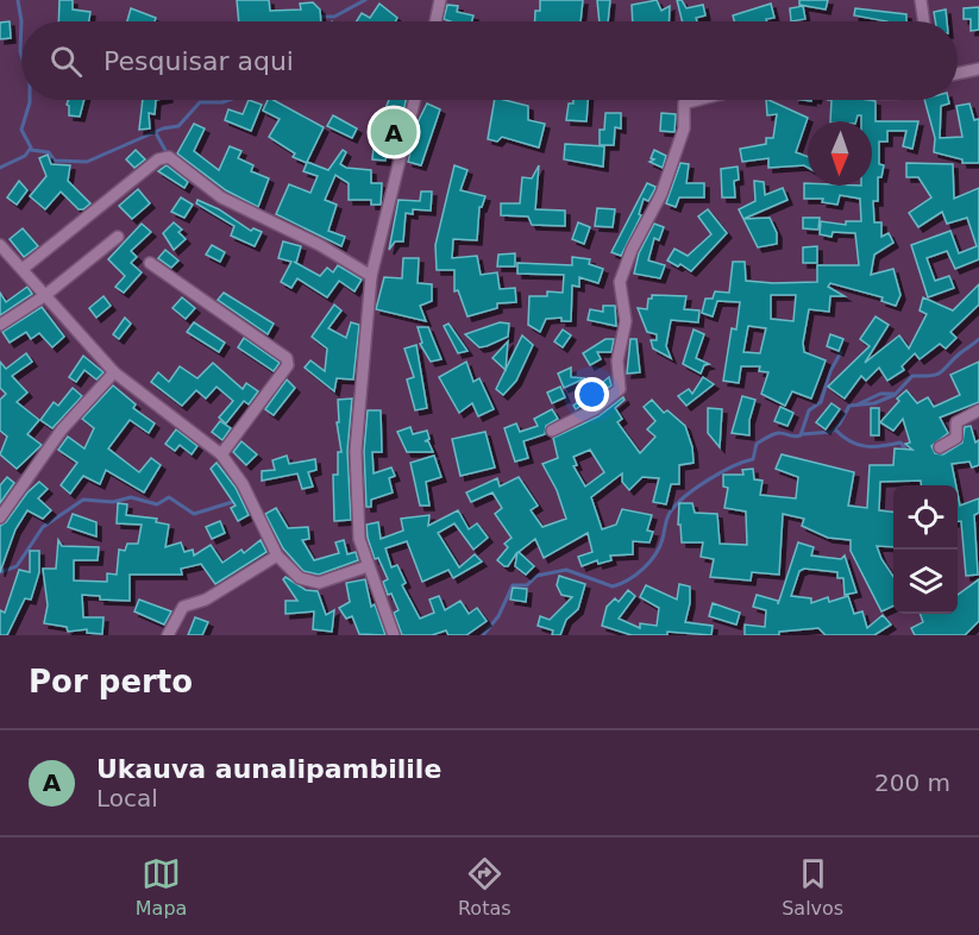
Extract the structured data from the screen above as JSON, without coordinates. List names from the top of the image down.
{
  "north": "bottom",
  "page": {
    "search": "Pesquisar aqui",
    "pins": "A",
    "heading": "Por perto",
    "list": [
      {
        "mark": "A",
        "name": "Ukauva aunalipambilile",
        "note": "Local",
        "value": "200 m"
      }
    ],
    "nav": ["Mapa", "Rotas", "Salvos"]
  }
}
